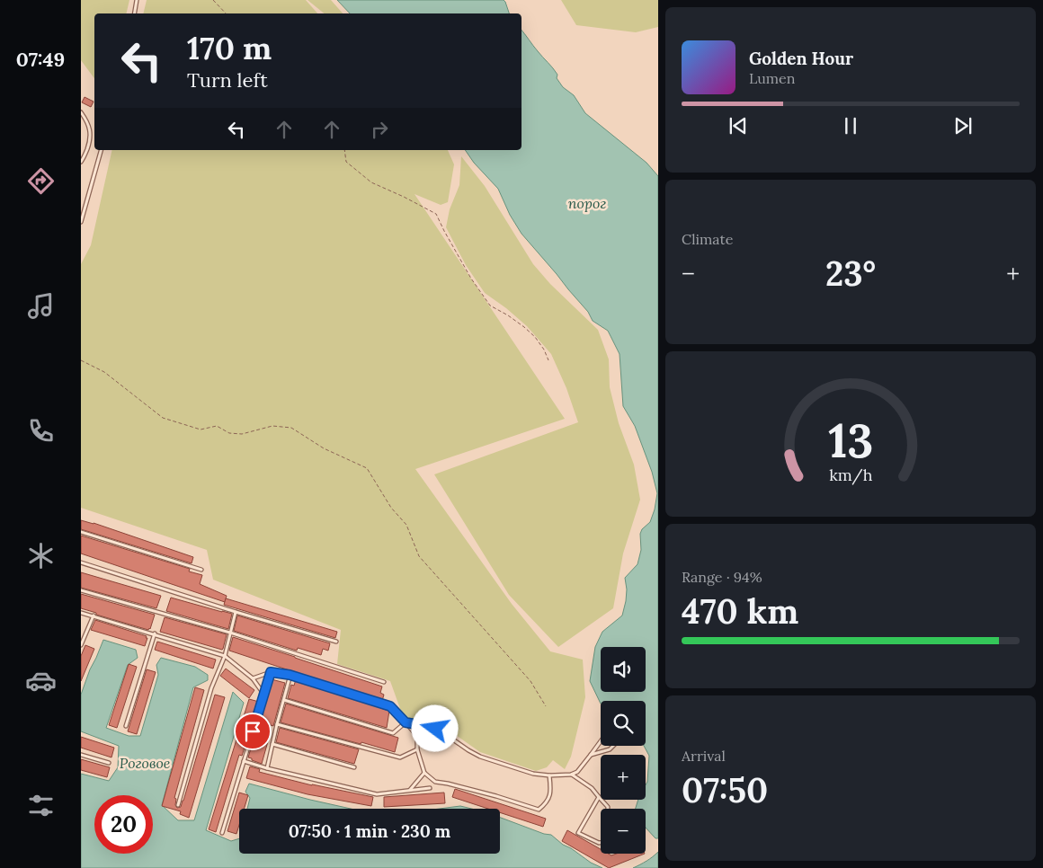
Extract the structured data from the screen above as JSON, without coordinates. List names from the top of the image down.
{
  "water": ["порог", "Роговое"],
  "page": {
    "tabs": "07:49",
    "turn": ["170 m", "Turn left"],
    "song": ["Golden Hour", "Lumen"],
    "tile": [
      "Climate",
      ["Range · 94%", "470 km"],
      ["Arrival", "07:50"]
    ],
    "heat": ["−", "23°", "+"],
    "map_buttons": ["+", "−"],
    "limit": "20",
    "trip": "07:50 · 1 min · 230 m",
    "gauge": ["13", "km/h"]
  }
}
